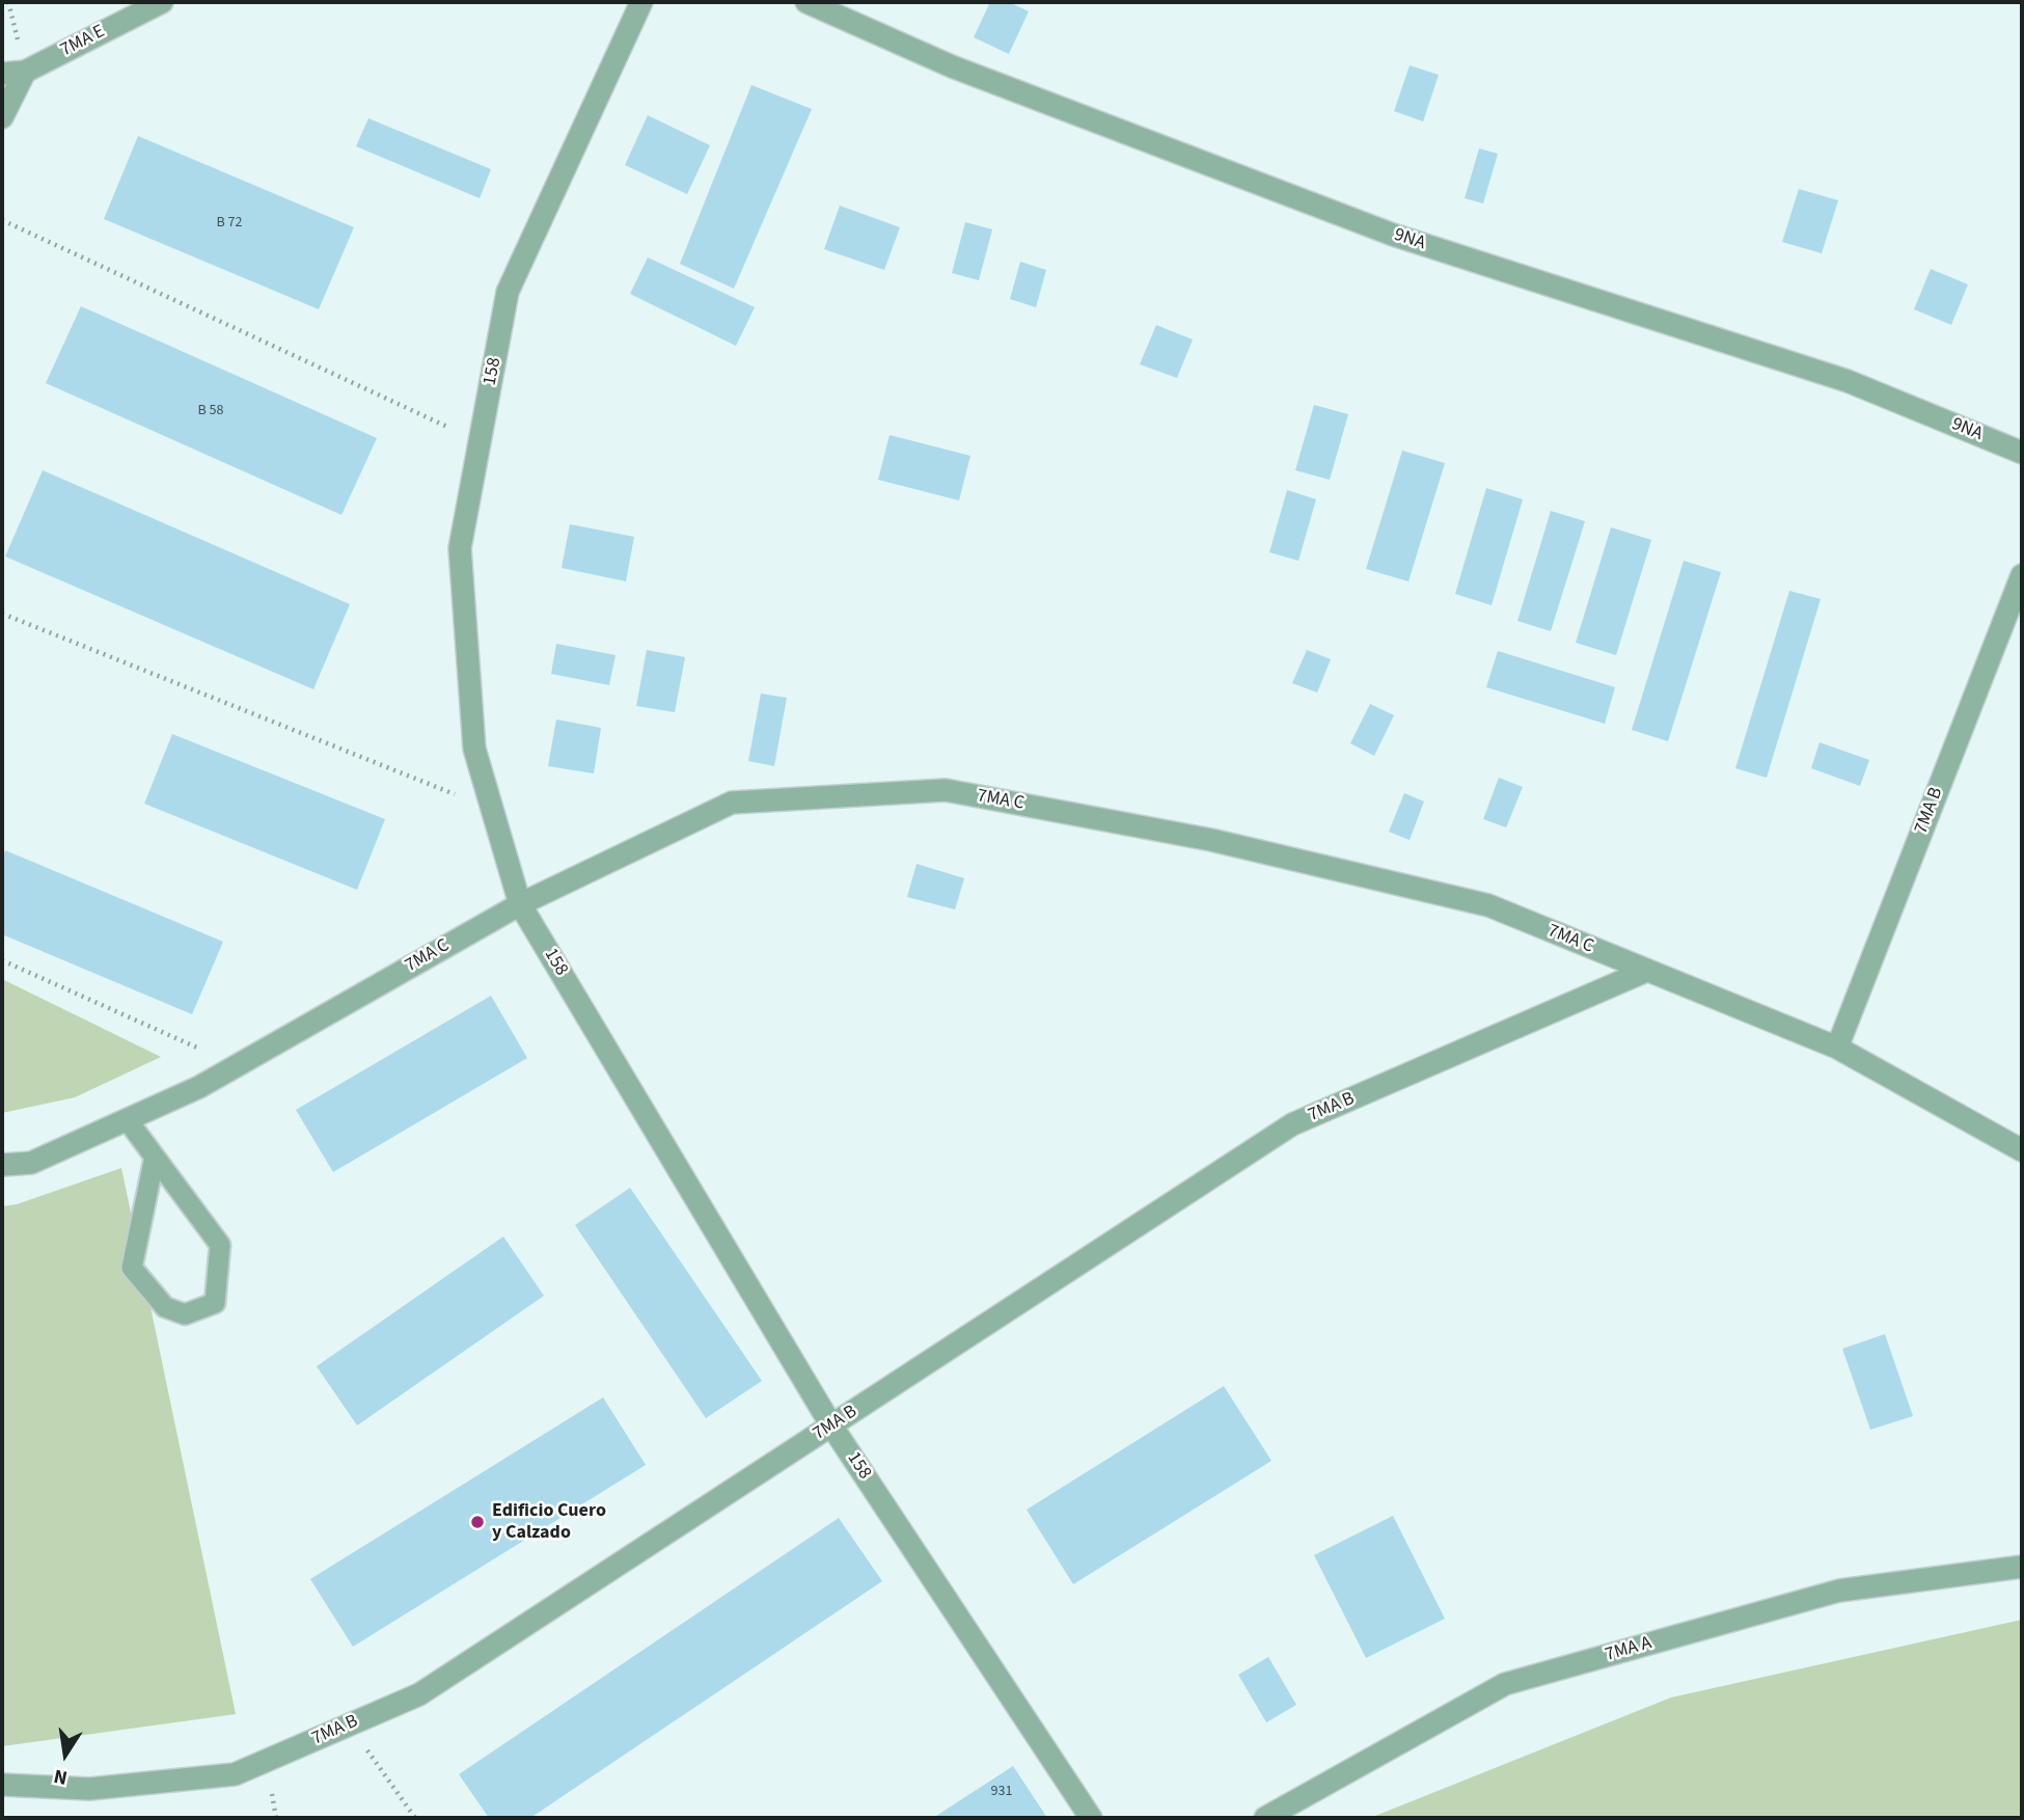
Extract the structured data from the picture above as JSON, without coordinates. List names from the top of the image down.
{
  "streets": {
    "street": [
      "7MA E",
      "9NA",
      "158",
      "7MA C",
      "7MA B",
      "7MA A"
    ]
  },
  "crossings": [
    ["158", "7MA C"],
    ["158", "7MA B"],
    ["7MA C", "7MA B"]
  ],
  "places": ["Edificio Cuero y Calzado"],
  "house_numbers": ["B 72", "B 58", "931"],
  "north": "bottom"
}
